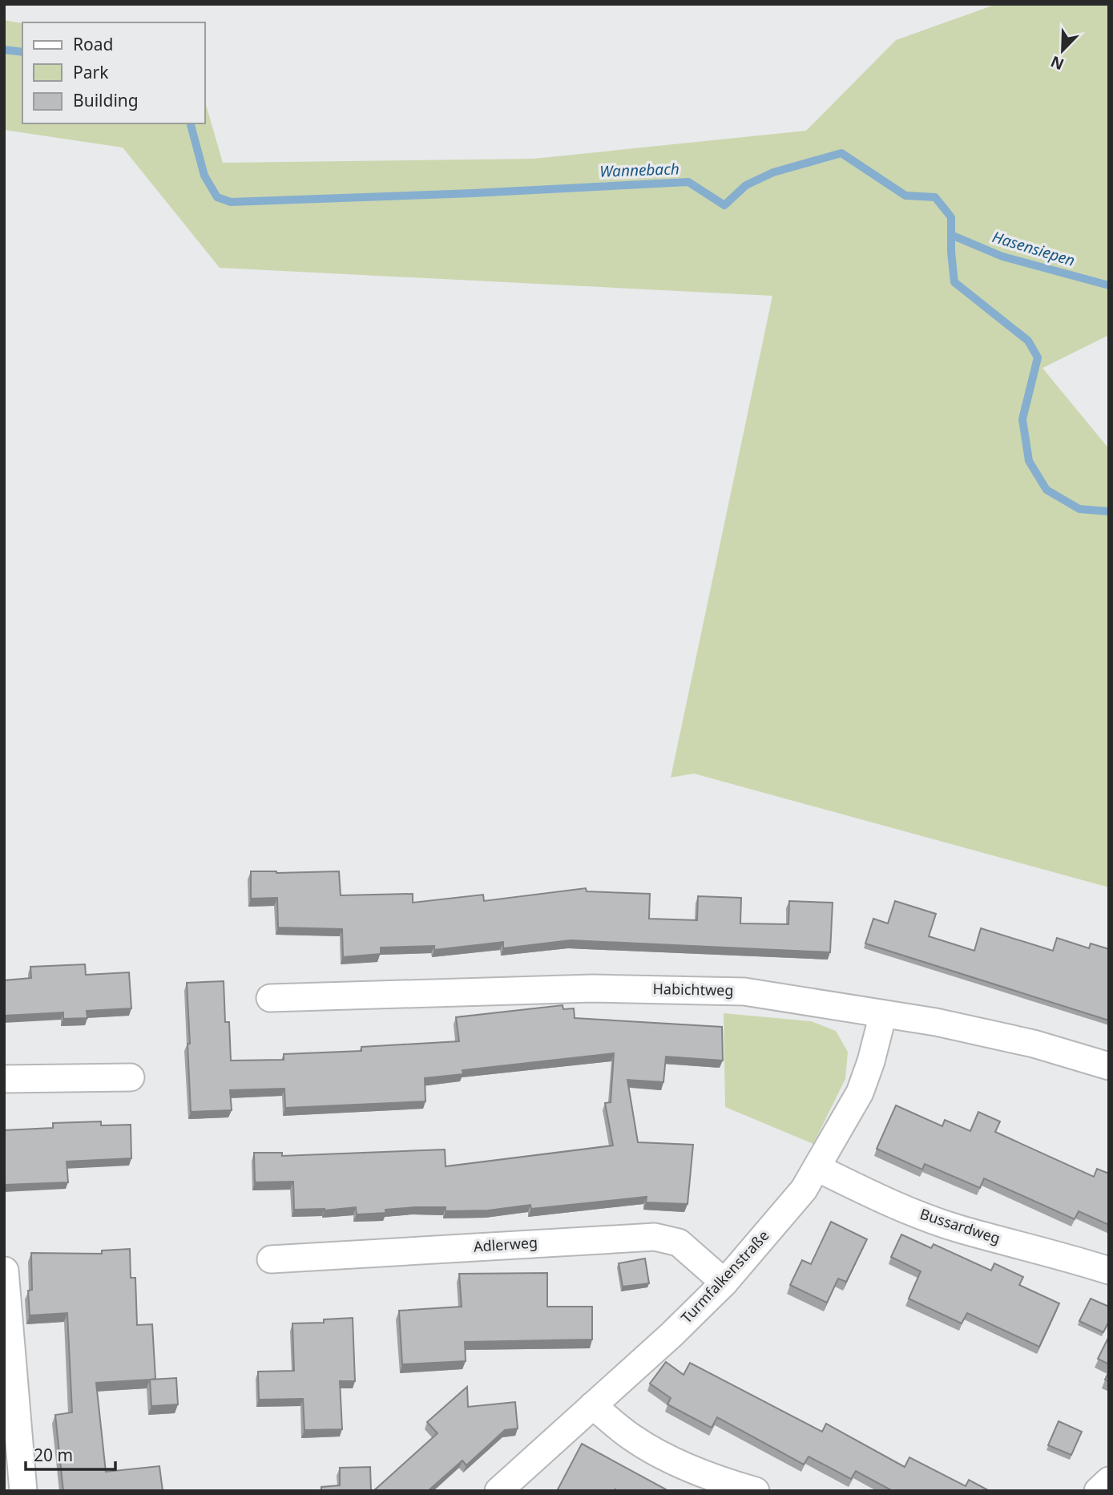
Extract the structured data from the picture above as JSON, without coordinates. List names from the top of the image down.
{
  "streets": {
    "street": [
      "Habichtweg",
      "Bussardweg",
      "Adlerweg",
      "Turmfalkenstraße"
    ]
  },
  "crossings": [
    ["Habichtweg", "Turmfalkenstraße"],
    ["Bussardweg", "Turmfalkenstraße"],
    ["Adlerweg", "Turmfalkenstraße"]
  ],
  "water": ["Wannebach", "Hasensiepen"],
  "legend": ["Road", "Park", "Building"],
  "scale_bar": "20 m",
  "north": "bottom left"
}
